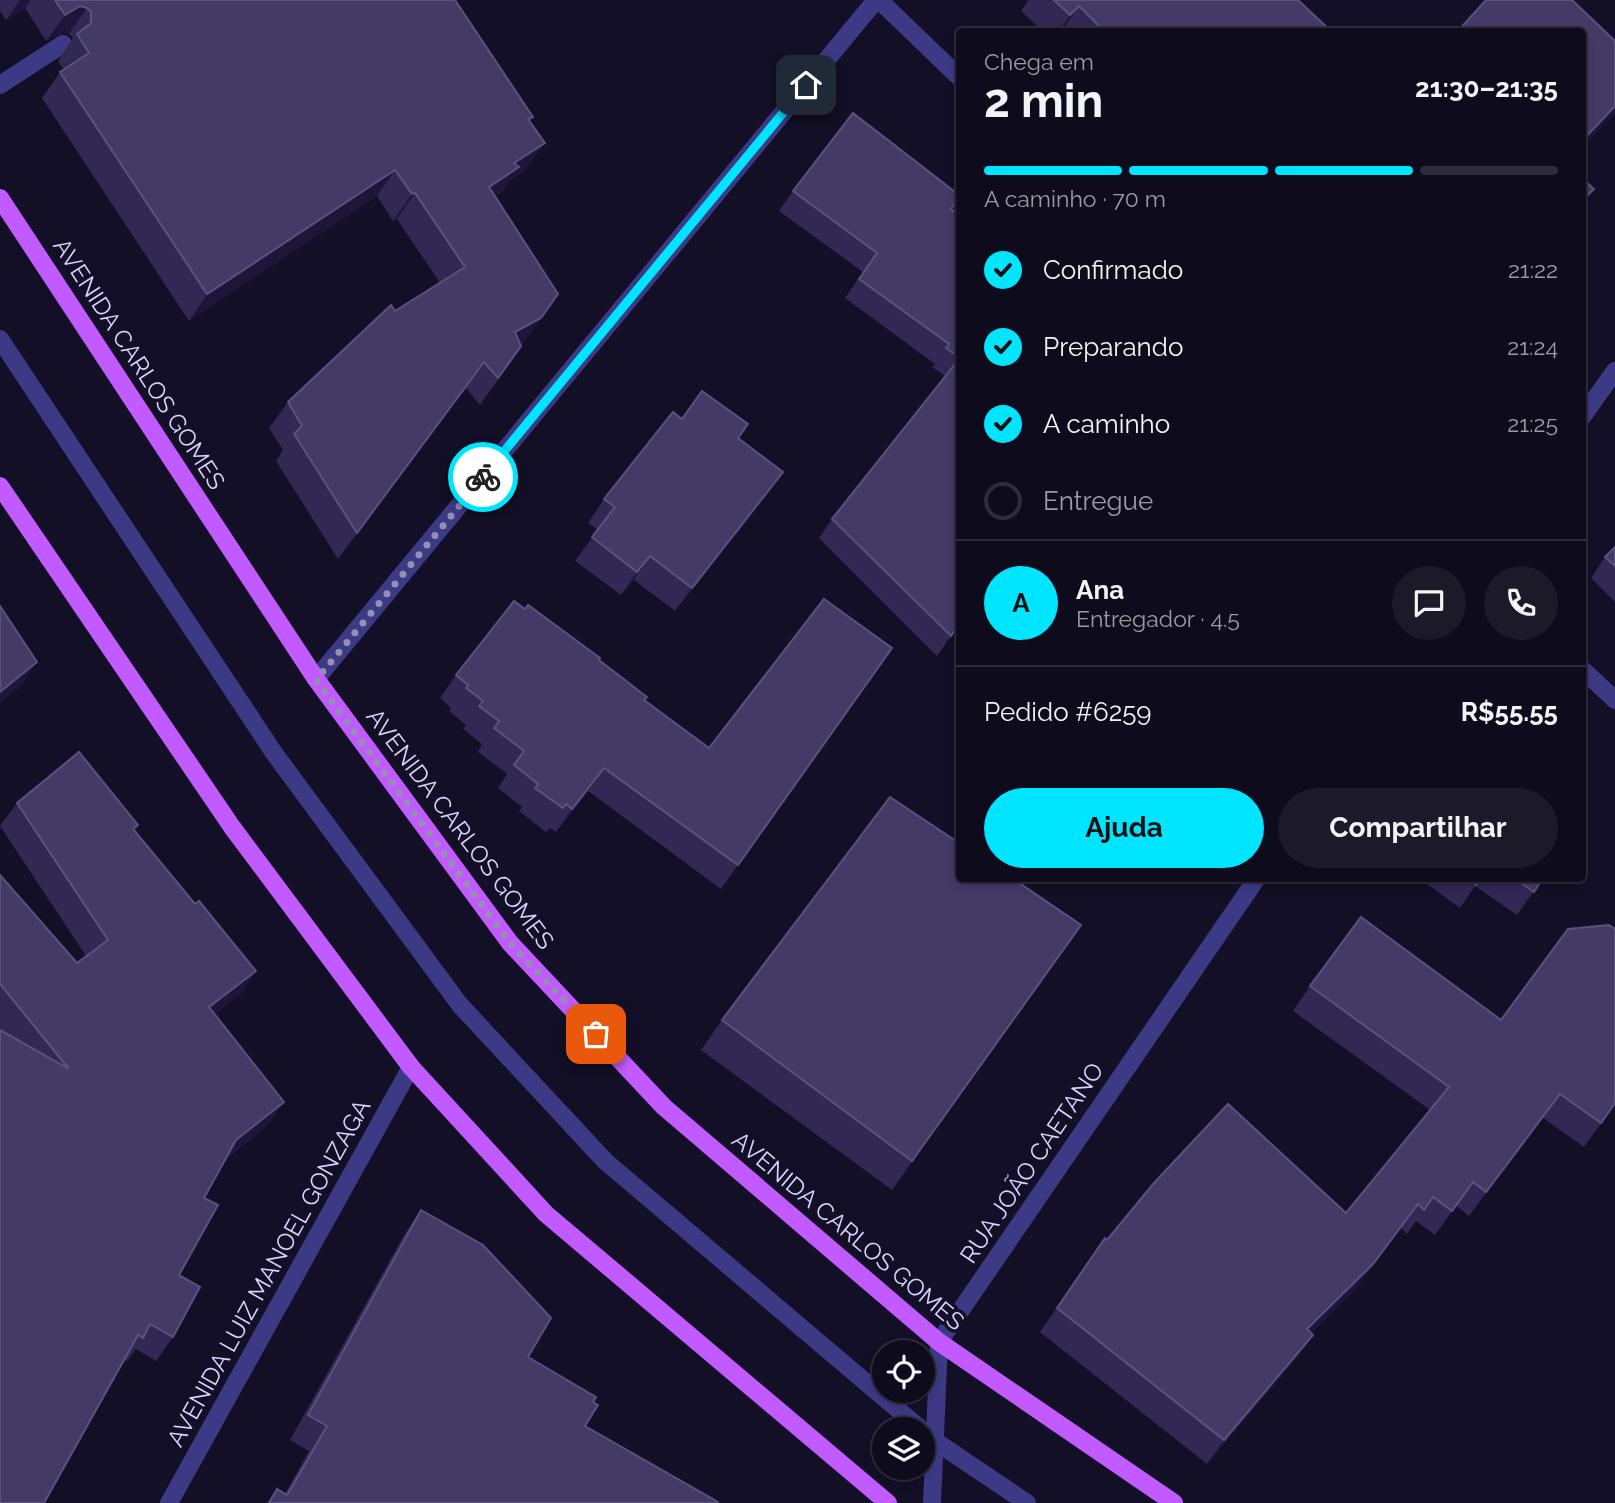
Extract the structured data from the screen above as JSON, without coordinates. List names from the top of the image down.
{
  "streets": {
    "main road": ["AVENIDA CARLOS GOMES"],
    "street": ["RUA JOÃO CAETANO", "AVENIDA LUIZ MANOEL GONZAGA"]
  },
  "crossings": [
    ["AVENIDA CARLOS GOMES", "RUA JOÃO CAETANO"]
  ],
  "page": {
    "heading": ["2 min", "Chega em", "21:30–21:35"],
    "panel": [
      "Ana",
      "Entregador · 4.5",
      "Pedido #6259",
      "R$55.55"
    ],
    "bar": "A caminho · 70 m",
    "list": [
      ["Confirmado", "21:22"],
      ["Preparando", "21:24"],
      ["A caminho", "21:25"],
      "Entregue"
    ],
    "round": "A",
    "buttons": ["Ajuda", "Compartilhar"]
  }
}
